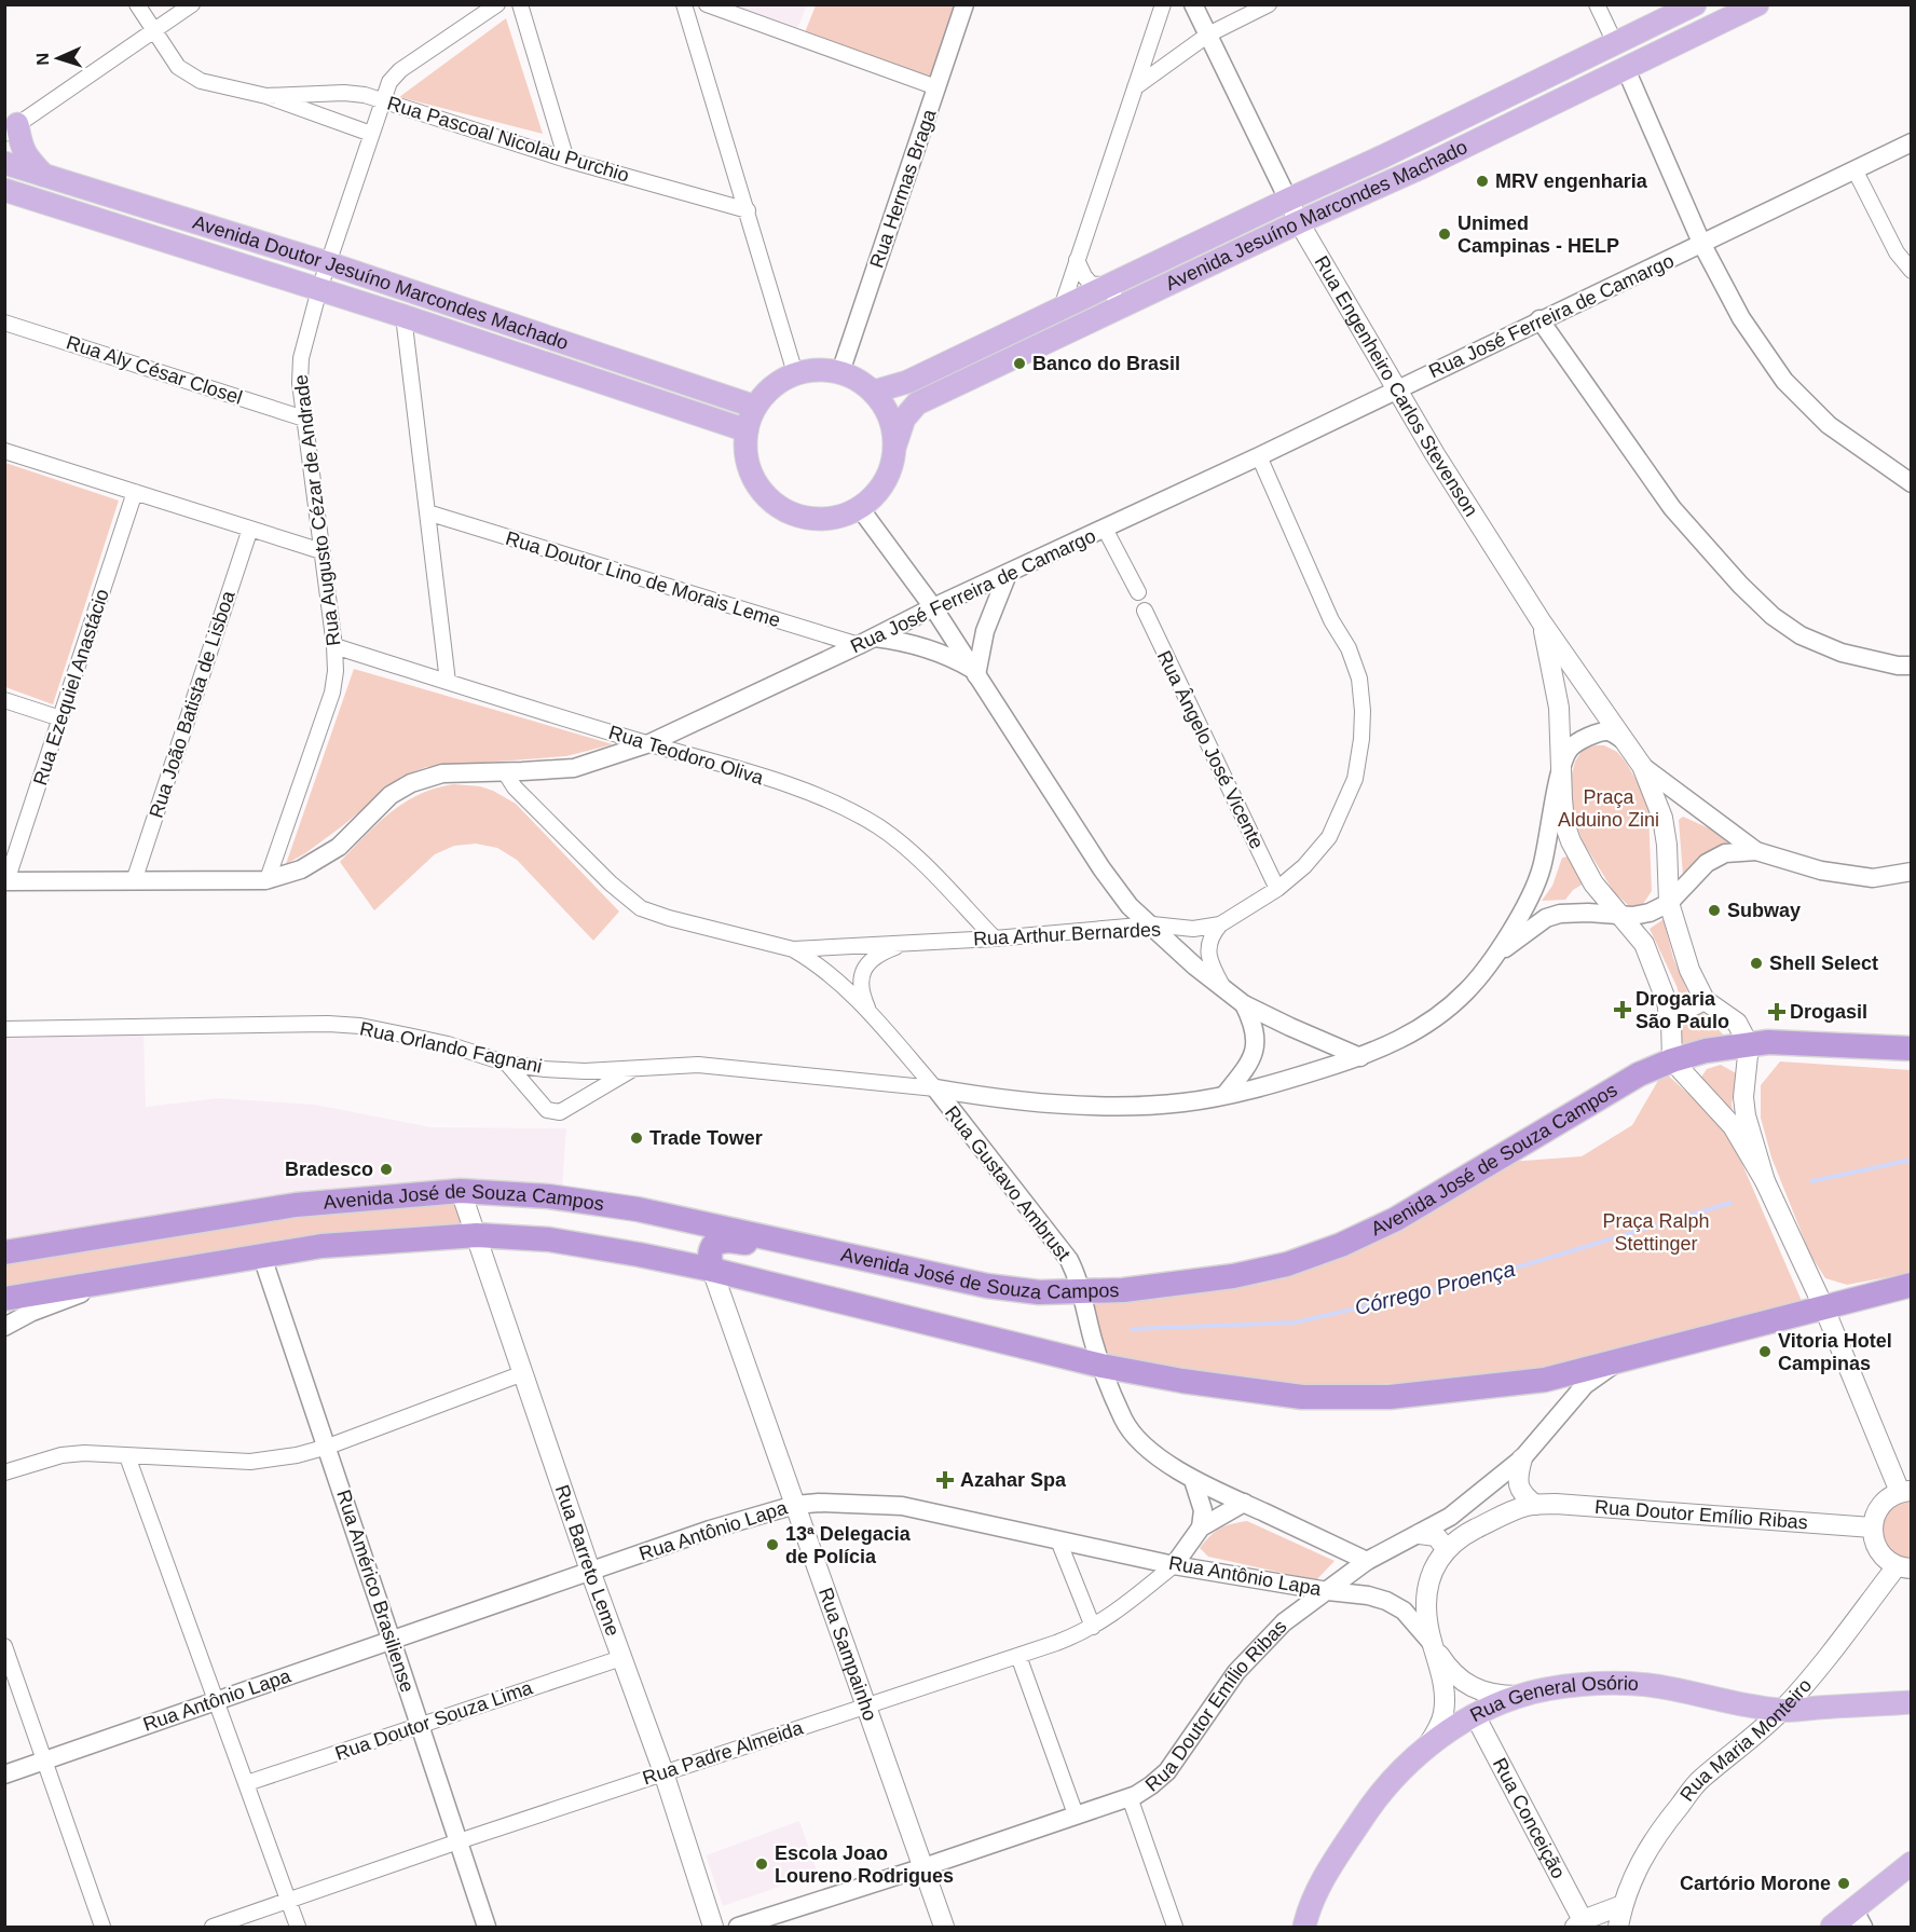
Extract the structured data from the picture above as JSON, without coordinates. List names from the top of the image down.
{
  "streets": {
    "highway": ["Avenida José de Souza Campos"],
    "main road": [
      "Avenida Jesuíno Marcondes Machado",
      "Avenida Doutor Jesuíno Marcondes Machado",
      "Rua Engenheiro Carlos Stevenson",
      "Rua Doutor Emílio Ribas",
      "Rua Barreto Leme",
      "Rua Sampainho",
      "Rua General Osório",
      "Rua Maria Monteiro",
      "Rua Conceição"
    ],
    "street": [
      "Rua Pascoal Nicolau Purchio",
      "Rua Hermas Braga",
      "Rua José Ferreira de Camargo",
      "Rua Aly César Closel",
      "Rua Augusto Cézar de Andrade",
      "Rua Doutor Lino de Morais Leme",
      "Rua Ezequiel Anastácio",
      "Rua João Batista de Lisboa",
      "Rua Ângelo José Vicente",
      "Rua Teodoro Oliva",
      "Rua Arthur Bernardes",
      "Rua Orlando Fagnani",
      "Rua Gustavo Ambrust",
      "Rua Antônio Lapa",
      "Rua Américo Brasiliense",
      "Rua Doutor Souza Lima",
      "Rua Padre Almeida"
    ]
  },
  "crossings": [
    ["Rua Pascoal Nicolau Purchio", "Rua Augusto Cézar de Andrade"],
    ["Rua Hermas Braga", "Avenida Jesuíno Marcondes Machado"],
    ["Rua Hermas Braga", "Avenida Doutor Jesuíno Marcondes Machado"],
    ["Avenida Jesuíno Marcondes Machado", "Avenida Doutor Jesuíno Marcondes Machado"],
    ["Avenida Jesuíno Marcondes Machado", "Rua Engenheiro Carlos Stevenson"],
    ["Avenida Doutor Jesuíno Marcondes Machado", "Rua Augusto Cézar de Andrade"],
    ["Rua José Ferreira de Camargo", "Rua Engenheiro Carlos Stevenson"],
    ["Rua José Ferreira de Camargo", "Rua Augusto Cézar de Andrade"],
    ["Rua José Ferreira de Camargo", "Rua Doutor Lino de Morais Leme"],
    ["Rua José Ferreira de Camargo", "Rua Ezequiel Anastácio"],
    ["Rua José Ferreira de Camargo", "Rua João Batista de Lisboa"],
    ["Rua José Ferreira de Camargo", "Rua Teodoro Oliva"],
    ["Rua José Ferreira de Camargo", "Rua Arthur Bernardes"],
    ["Rua Aly César Closel", "Rua Augusto Cézar de Andrade"],
    ["Rua Augusto Cézar de Andrade", "Rua Teodoro Oliva"],
    ["Rua Ângelo José Vicente", "Rua Arthur Bernardes"],
    ["Rua Teodoro Oliva", "Rua Arthur Bernardes"],
    ["Rua Arthur Bernardes", "Rua Gustavo Ambrust"],
    ["Rua Orlando Fagnani", "Rua Gustavo Ambrust"],
    ["Avenida José de Souza Campos", "Rua Gustavo Ambrust"],
    ["Avenida José de Souza Campos", "Rua Doutor Emílio Ribas"],
    ["Avenida José de Souza Campos", "Rua Barreto Leme"],
    ["Avenida José de Souza Campos", "Rua Américo Brasiliense"],
    ["Avenida José de Souza Campos", "Rua Sampainho"],
    ["Rua Gustavo Ambrust", "Rua Doutor Emílio Ribas"],
    ["Rua Doutor Emílio Ribas", "Rua Antônio Lapa"],
    ["Rua Doutor Emílio Ribas", "Rua Sampainho"],
    ["Rua Doutor Emílio Ribas", "Rua General Osório"],
    ["Rua Antônio Lapa", "Rua Barreto Leme"],
    ["Rua Antônio Lapa", "Rua Américo Brasiliense"],
    ["Rua Antônio Lapa", "Rua Sampainho"],
    ["Rua Antônio Lapa", "Rua Padre Almeida"],
    ["Rua Barreto Leme", "Rua Doutor Souza Lima"],
    ["Rua Barreto Leme", "Rua Padre Almeida"],
    ["Rua Américo Brasiliense", "Rua Doutor Souza Lima"],
    ["Rua Américo Brasiliense", "Rua Padre Almeida"],
    ["Rua Sampainho", "Rua Padre Almeida"],
    ["Rua General Osório", "Rua Maria Monteiro"],
    ["Rua General Osório", "Rua Conceição"]
  ],
  "water": ["Córrego Proença"],
  "parks": ["Praça Alduino Zini", "Praça Ralph Stettinger"],
  "places": {
    "other": [
      "MRV engenharia",
      "Unimed Campinas - HELP",
      "Banco do Brasil",
      "Subway",
      "Shell Select",
      "Trade Tower",
      "Bradesco",
      "Vitoria Hotel Campinas",
      "13ª Delegacia de Polícia",
      "Escola Joao Loureno Rodrigues",
      "Cartório Morone"
    ],
    "health": ["Drogaria São Paulo", "Drogasil", "Azahar Spa"]
  },
  "north": "left"
}
